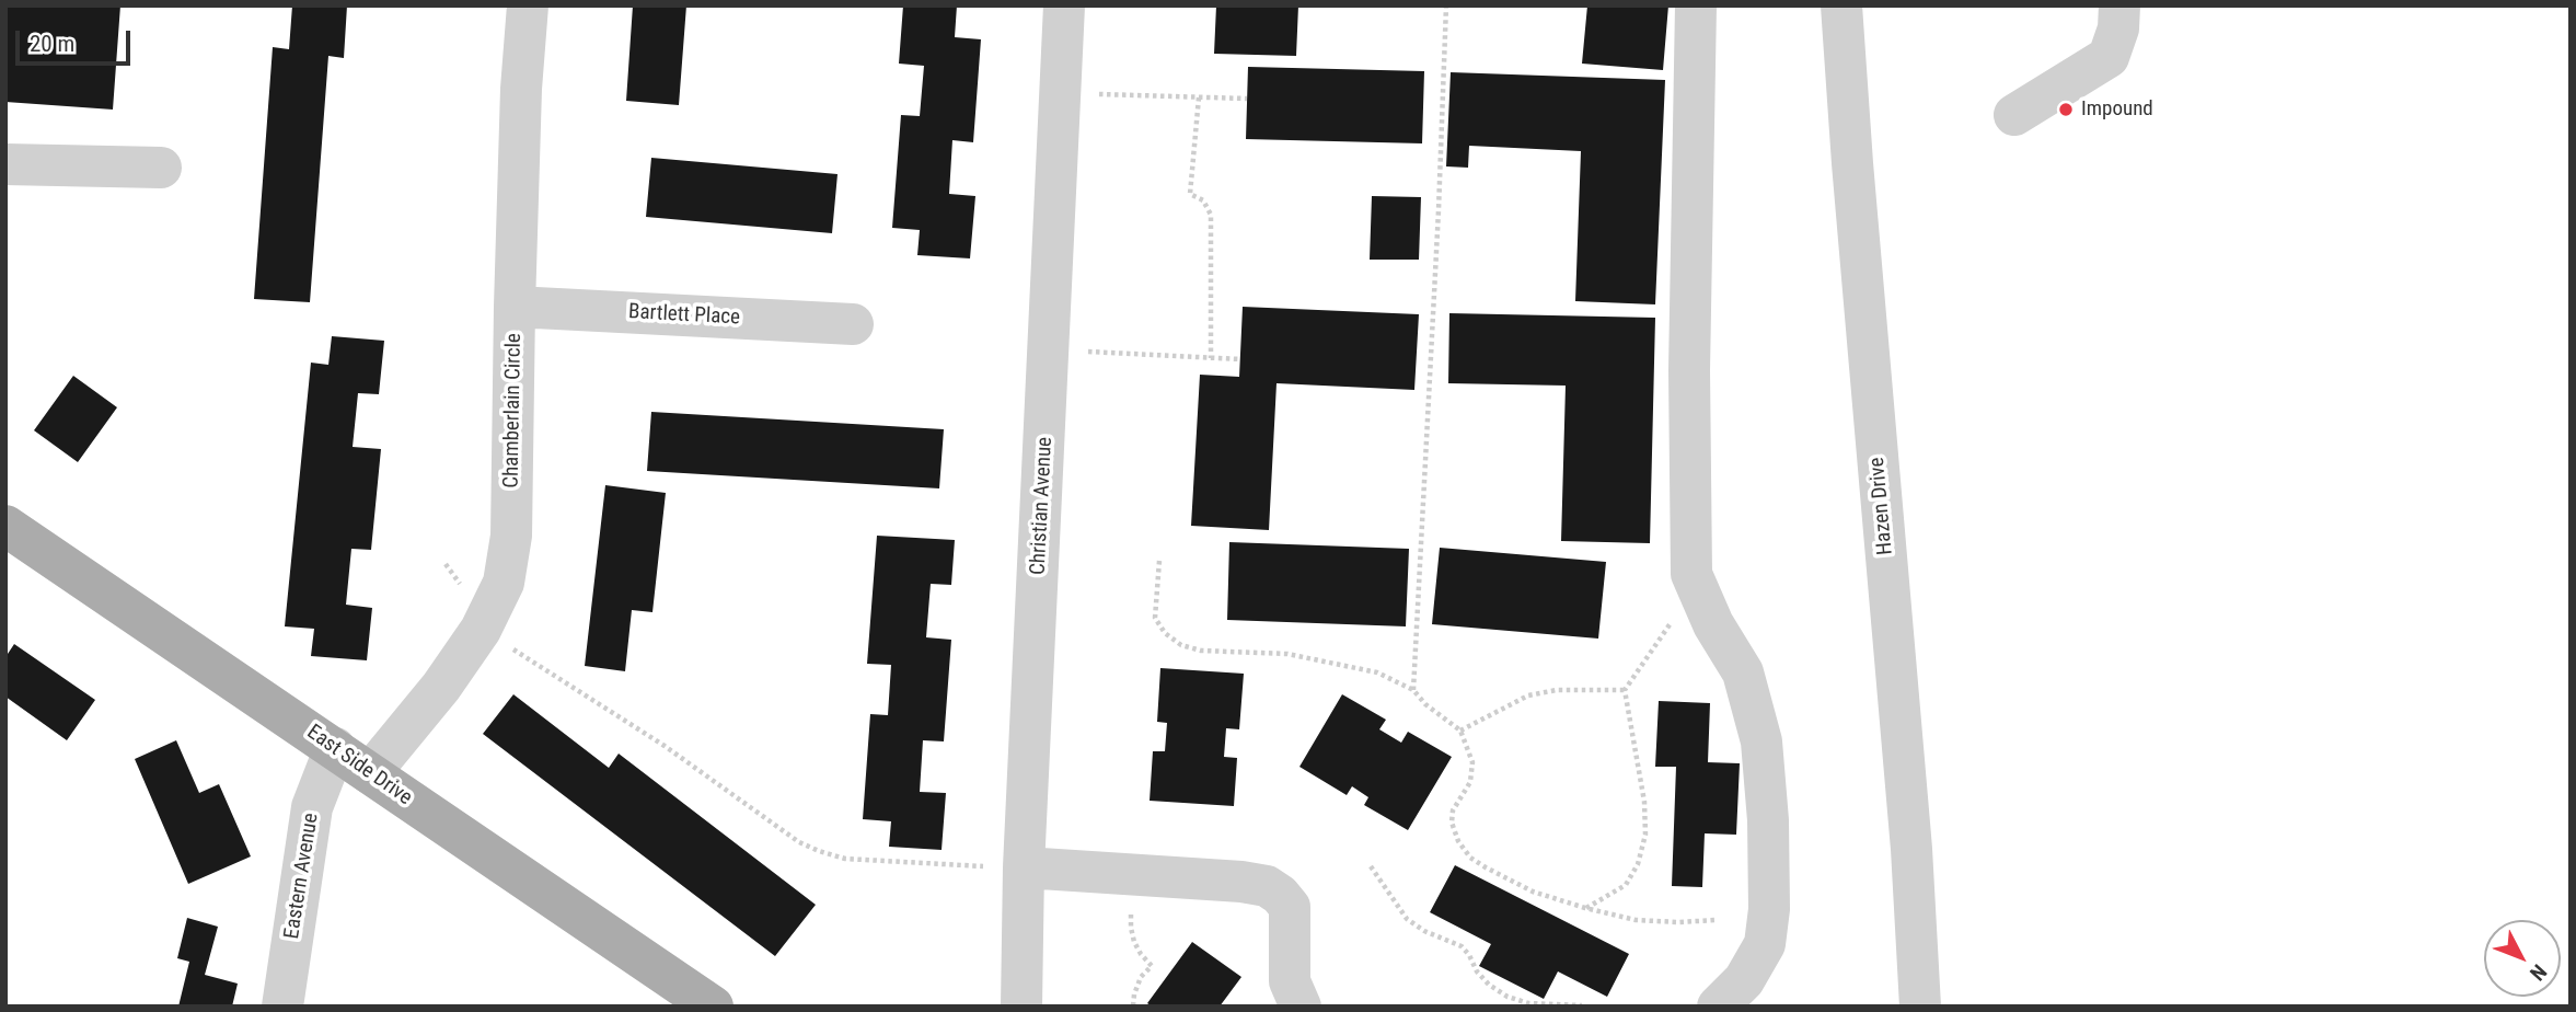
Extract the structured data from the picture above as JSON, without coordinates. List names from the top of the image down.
{
  "streets": {
    "main road": ["East Side Drive"],
    "street": [
      "Bartlett Place",
      "Chamberlain Circle",
      "Christian Avenue",
      "Hazen Drive",
      "Eastern Avenue"
    ]
  },
  "crossings": [
    ["Bartlett Place", "Chamberlain Circle"],
    ["Chamberlain Circle", "East Side Drive"],
    ["East Side Drive", "Eastern Avenue"]
  ],
  "places": ["Impound"],
  "scale_bar": "20 m",
  "north": "bottom right"
}
